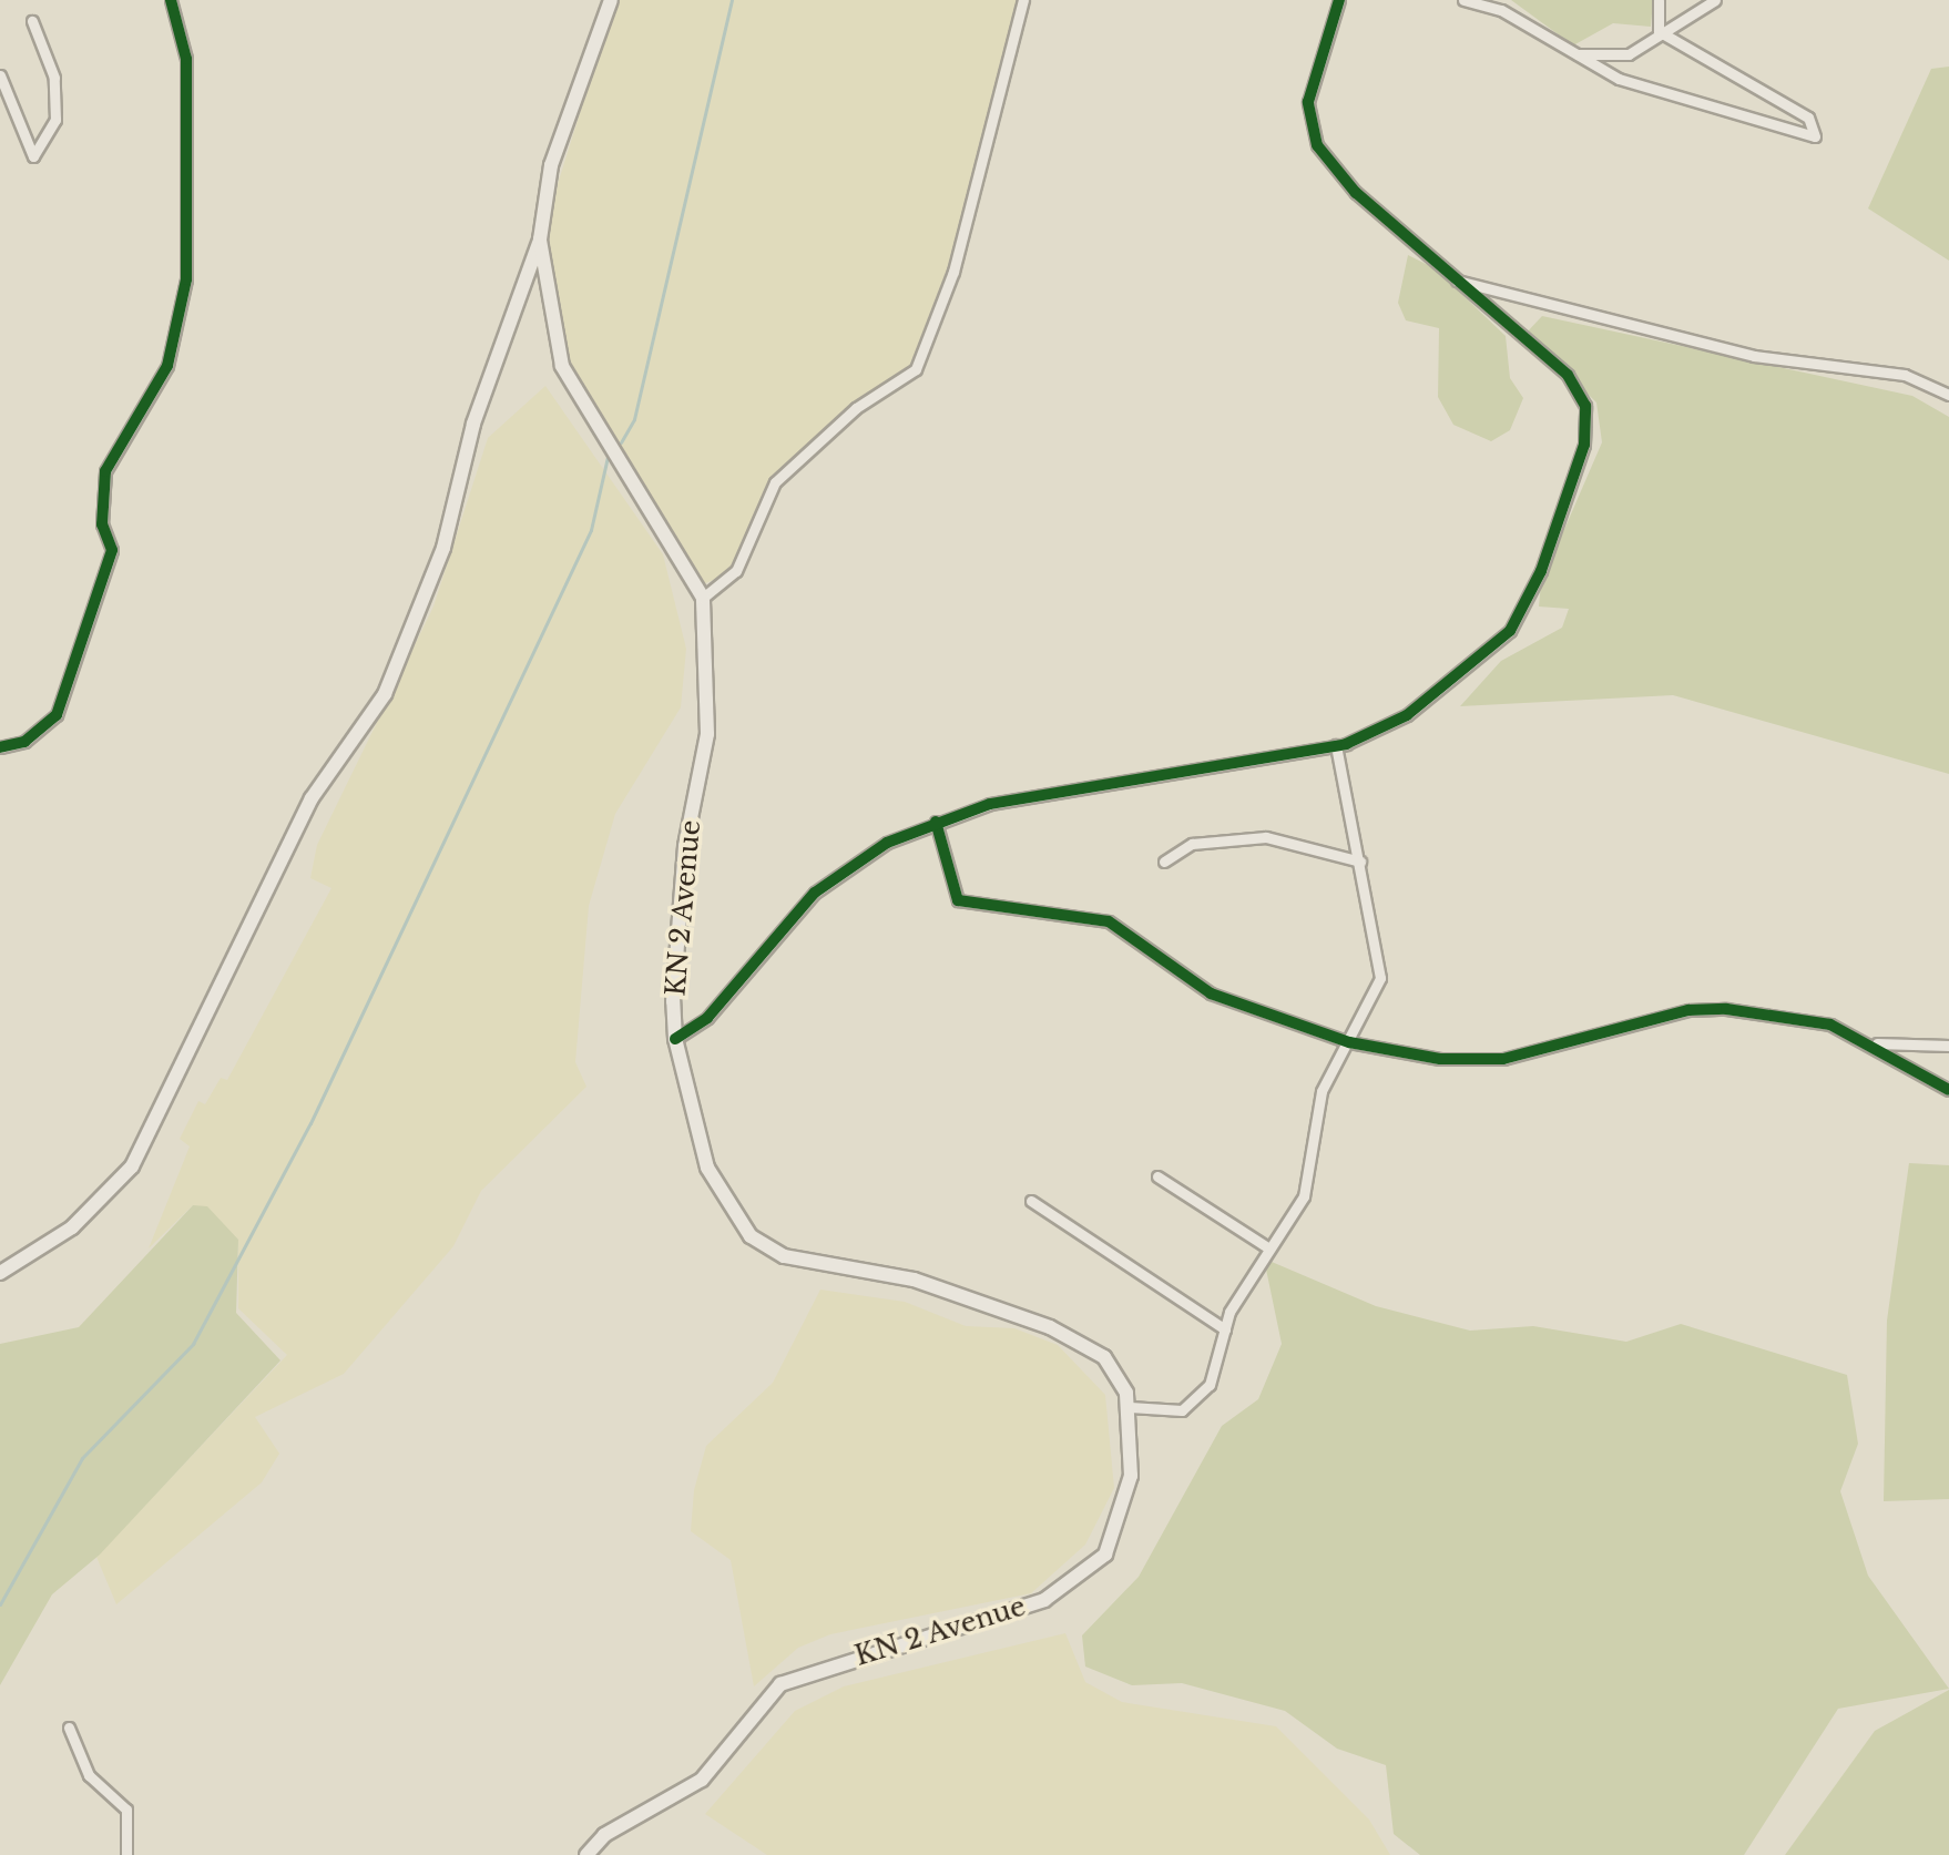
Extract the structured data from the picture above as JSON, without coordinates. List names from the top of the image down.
{
  "streets": {
    "main road": ["KN 2 Avenue"]
  }
}
